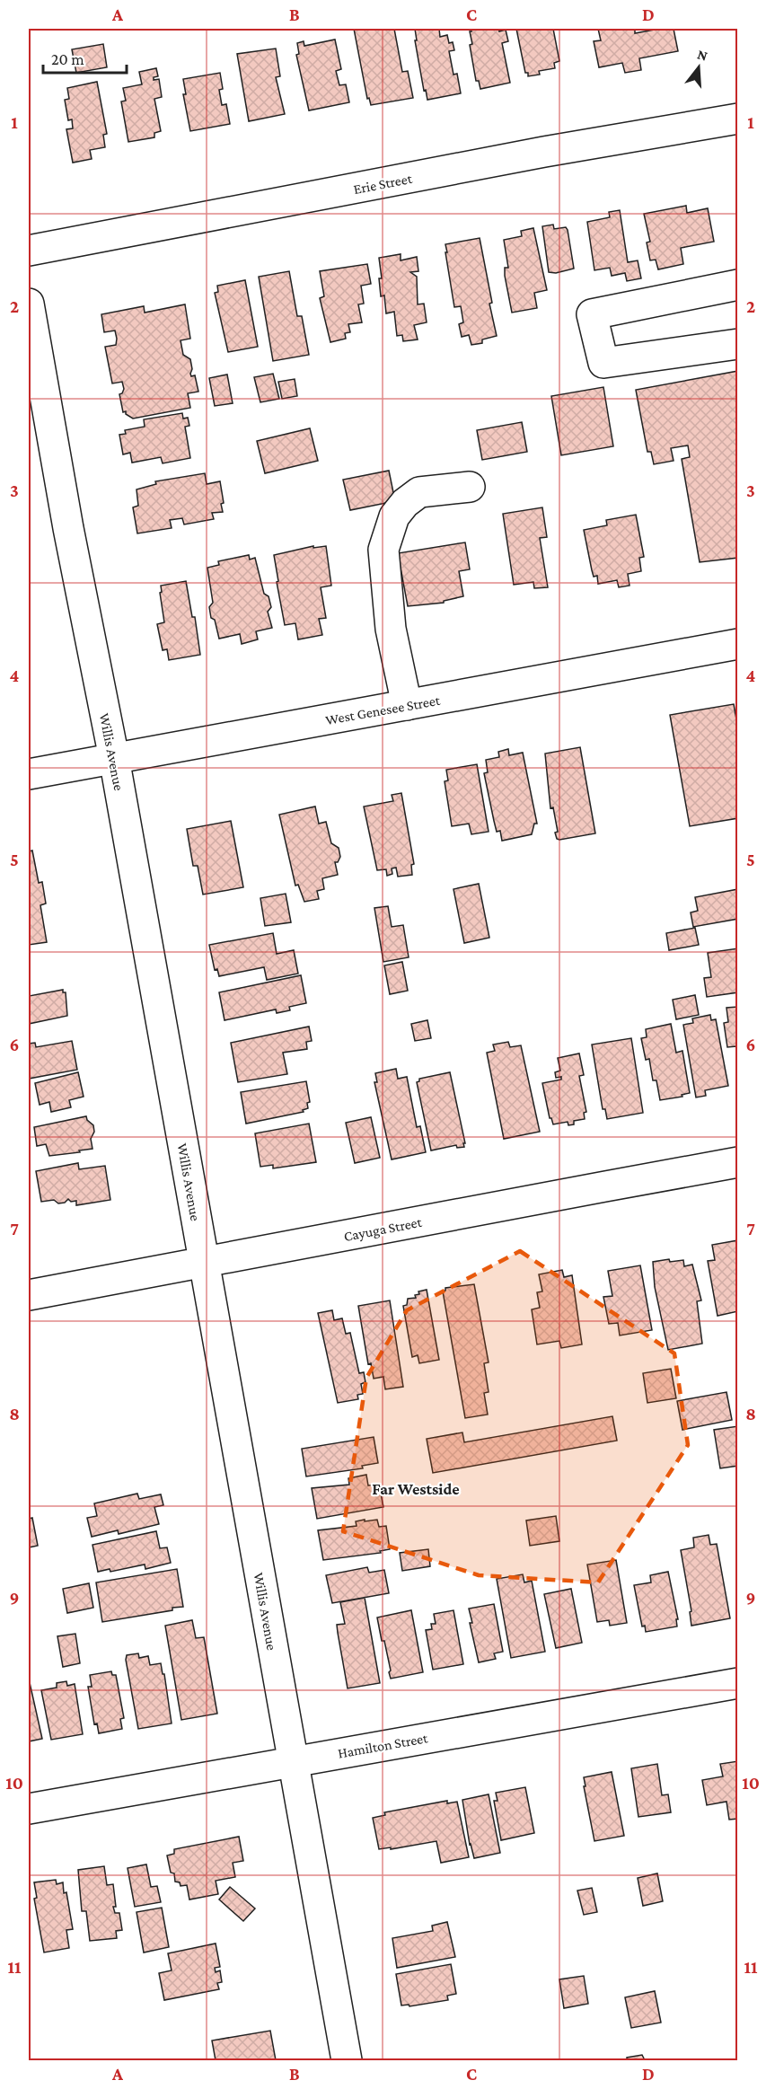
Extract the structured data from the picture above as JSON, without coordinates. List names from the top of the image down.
{
  "streets": {
    "street": [
      "Erie Street",
      "West Genesee Street",
      "Willis Avenue",
      "Cayuga Street",
      "Hamilton Street"
    ]
  },
  "crossings": [
    ["West Genesee Street", "Willis Avenue"],
    ["Willis Avenue", "Cayuga Street"],
    ["Willis Avenue", "Hamilton Street"]
  ],
  "districts": ["Far Westside"],
  "scale_bar": "20 m",
  "north": "top",
  "grid": {
    "columns": [
      "A",
      "B",
      "C",
      "D"
    ],
    "rows": [
      "1",
      "2",
      "3",
      "4",
      "5",
      "6",
      "7",
      "8",
      "9",
      "10",
      "11"
    ]
  }
}
